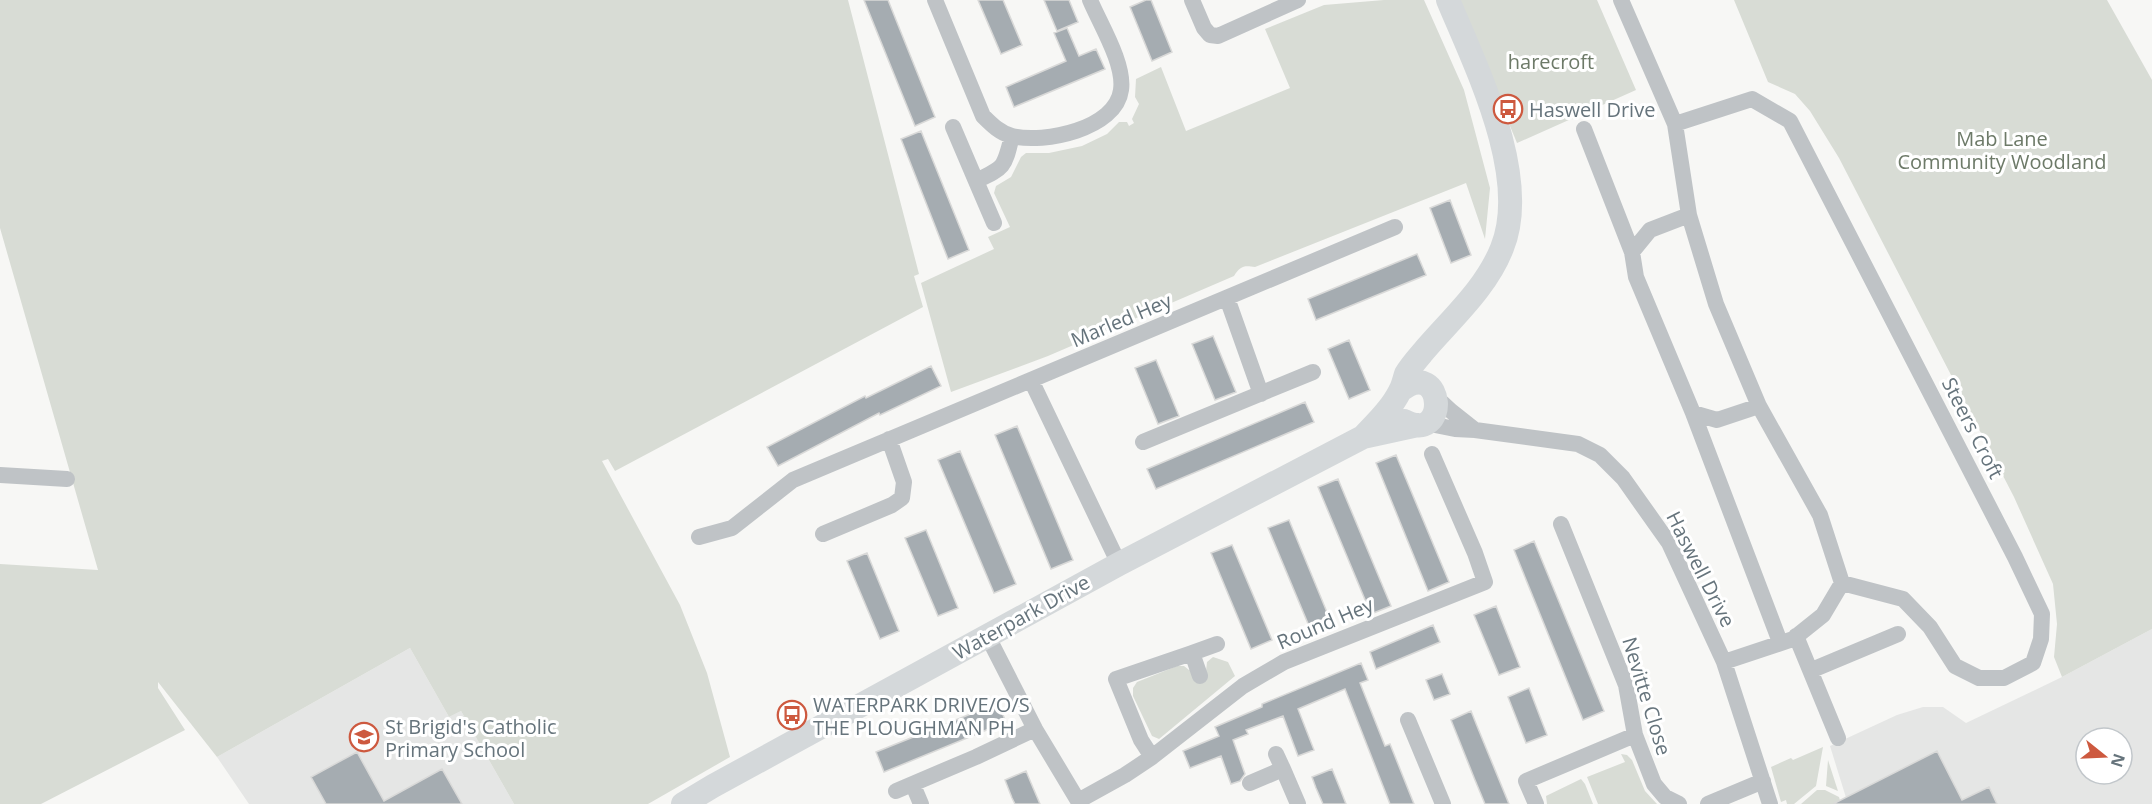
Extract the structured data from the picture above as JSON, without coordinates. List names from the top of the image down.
{
  "streets": {
    "street": [
      "Marled Hey",
      "Steers Croft",
      "Haswell Drive",
      "Waterpark Drive",
      "Round Hey",
      "Nevitte Close"
    ]
  },
  "crossings": [
    ["Haswell Drive", "Waterpark Drive"],
    ["Waterpark Drive", "Round Hey"]
  ],
  "parks": ["harecroft", "Mab Lane Community Woodland"],
  "places": {
    "bus stop": ["Haswell Drive", "WATERPARK DRIVE/O/S THE PLOUGHMAN PH"],
    "school or university": ["St Brigid's Catholic Primary School"]
  },
  "north": "right"
}
